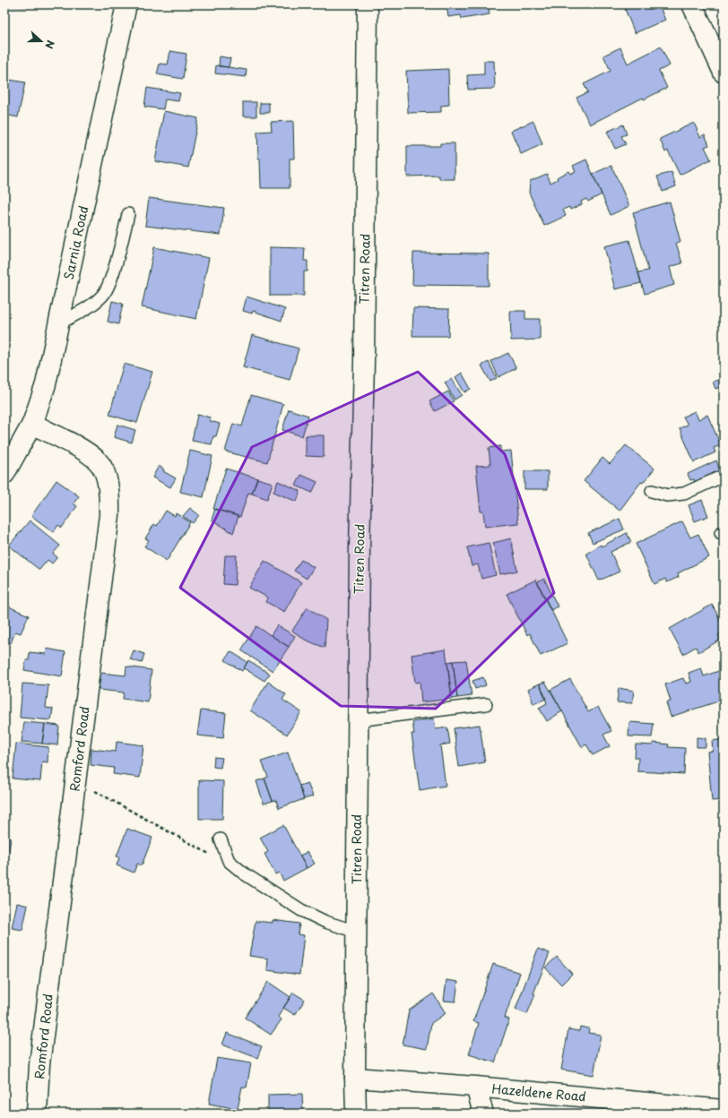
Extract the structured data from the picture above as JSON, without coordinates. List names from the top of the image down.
{
  "streets": {
    "street": [
      "Sarnia Road",
      "Titren Road",
      "Romford Road",
      "Hazeldene Road"
    ]
  },
  "crossings": [
    ["Sarnia Road", "Romford Road"],
    ["Titren Road", "Hazeldene Road"]
  ],
  "north": "right"
}
